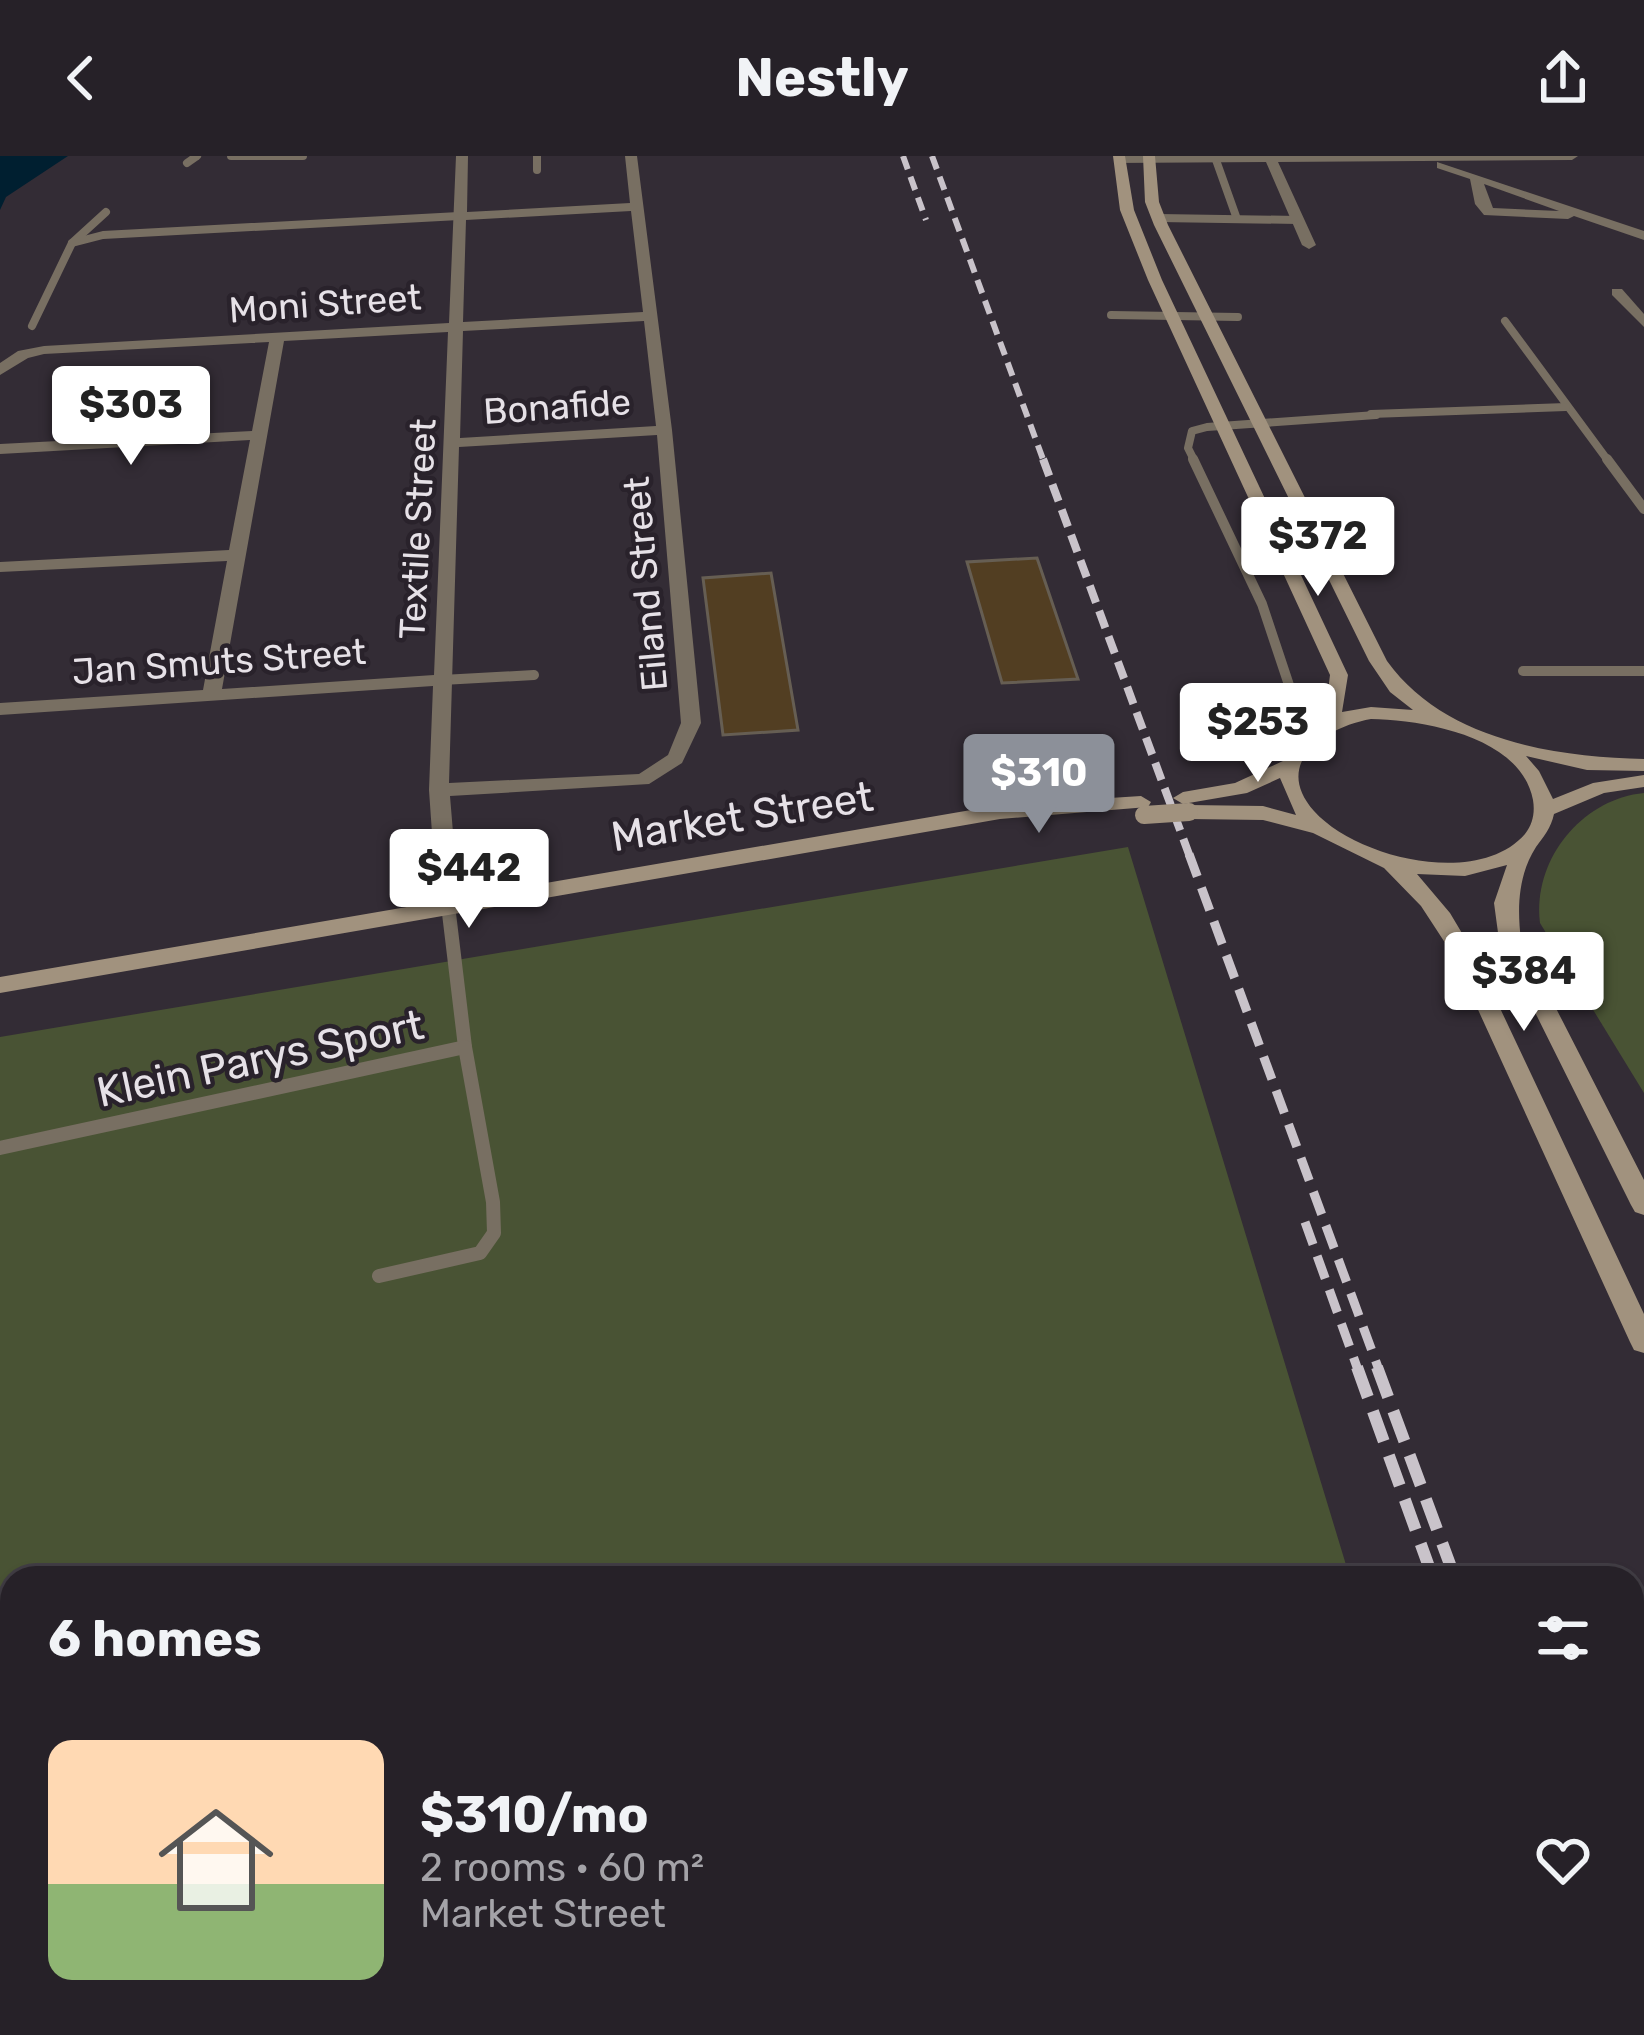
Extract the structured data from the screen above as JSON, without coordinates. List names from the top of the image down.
{
  "streets": {
    "main road": ["Market Street"],
    "street": [
      "Moni Street",
      "Bonafide",
      "Textile Street",
      "Eiland Street",
      "Jan Smuts Street"
    ],
    "lane": ["Klein Parys Sport"]
  },
  "crossings": [
    ["Moni Street", "Textile Street"],
    ["Moni Street", "Eiland Street"],
    ["Bonafide", "Textile Street"],
    ["Bonafide", "Eiland Street"],
    ["Textile Street", "Eiland Street"],
    ["Textile Street", "Jan Smuts Street"],
    ["Textile Street", "Market Street"],
    ["Textile Street", "Klein Parys Sport"],
    ["Market Street", "Klein Parys Sport"]
  ],
  "page": {
    "header": "Nestly",
    "price": [
      "$303",
      "$372",
      "$253",
      "$310",
      "$442",
      "$384"
    ],
    "heading": "6 homes",
    "list": [
      {
        "name": "$310/mo",
        "note": "2 rooms · 60 m² · Market Street"
      }
    ]
  }
}
